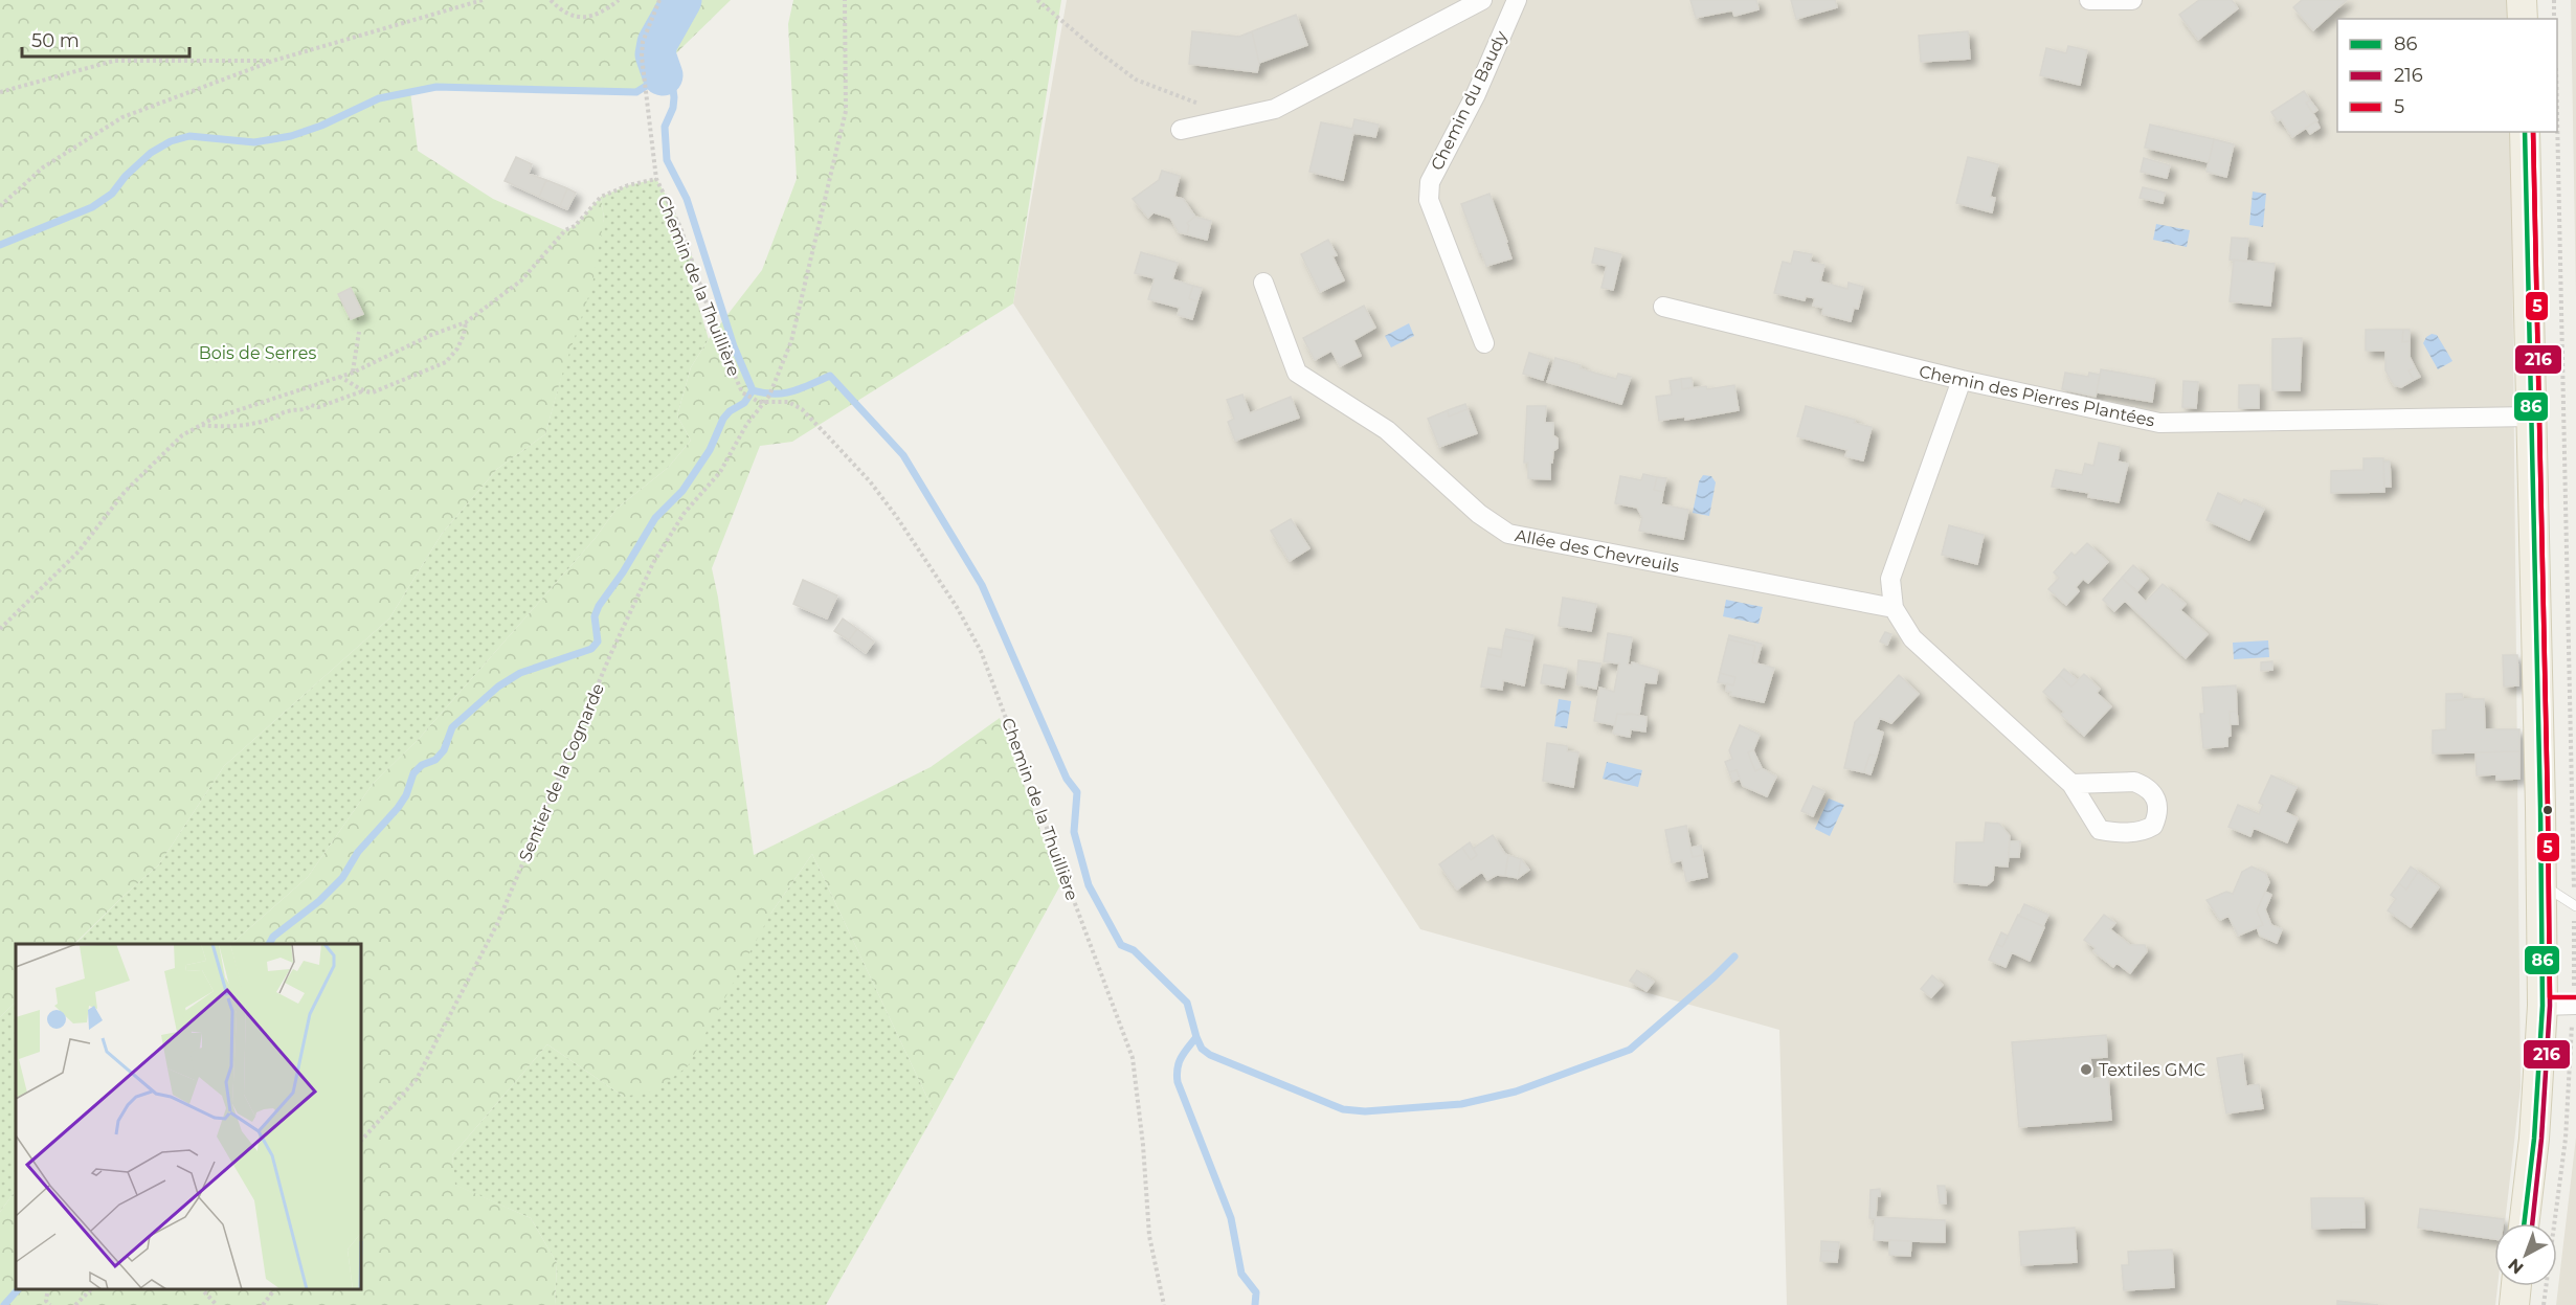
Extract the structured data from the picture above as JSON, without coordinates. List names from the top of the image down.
{
  "streets": {
    "street": ["Chemin du Baudy", "Chemin des Pierres Plantées", "Allée des Chevreuils"],
    "path": ["Chemin de la Thuillière", "Sentier de la Cognarde"]
  },
  "crossings": [
    ["Chemin de la Thuillière", "Sentier de la Cognarde"]
  ],
  "parks": ["Bois de Serres"],
  "places": ["Textiles GMC"],
  "lines": ["transit line 86", "transit line 216", "transit line 5"],
  "legend": ["86", "216", "5"],
  "scale_bar": "50 m",
  "north": "bottom left"
}
